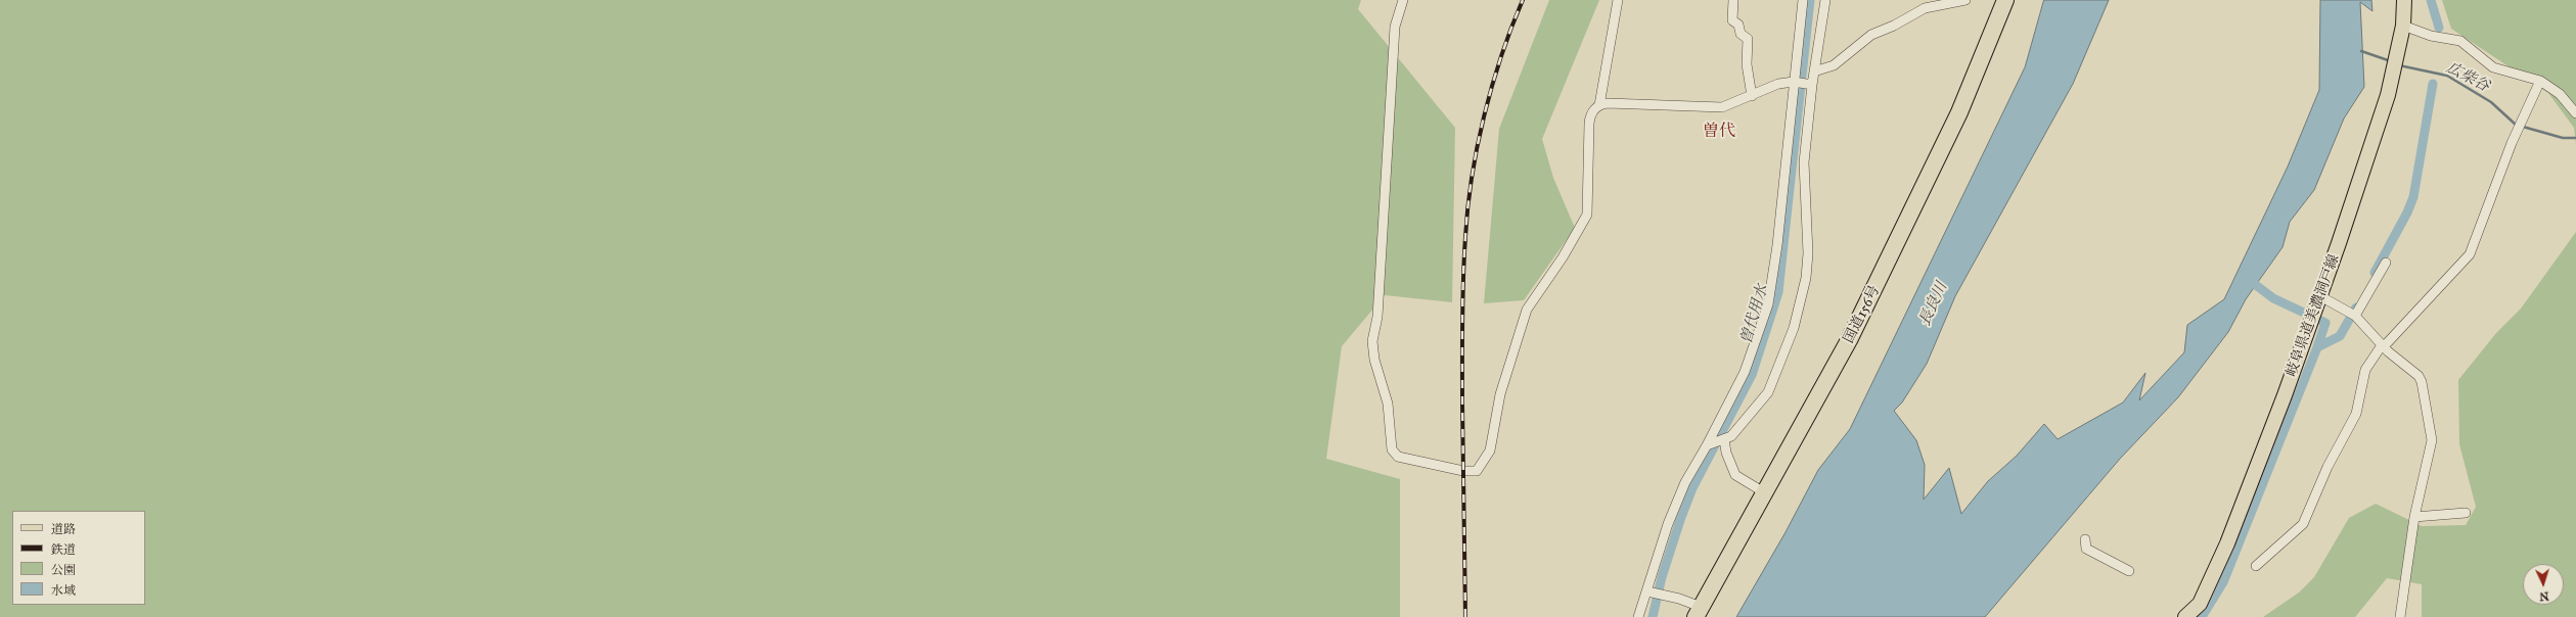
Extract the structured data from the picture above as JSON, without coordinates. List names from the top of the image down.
{
  "streets": {
    "highway": ["国道156号"],
    "main road": ["岐阜県道美濃洞戸線"]
  },
  "districts": ["曽代"],
  "water": ["広柴谷", "長良川", "曽代用水"],
  "legend": [
    "道路",
    "鉄道",
    "公園",
    "水域"
  ],
  "north": "bottom"
}
